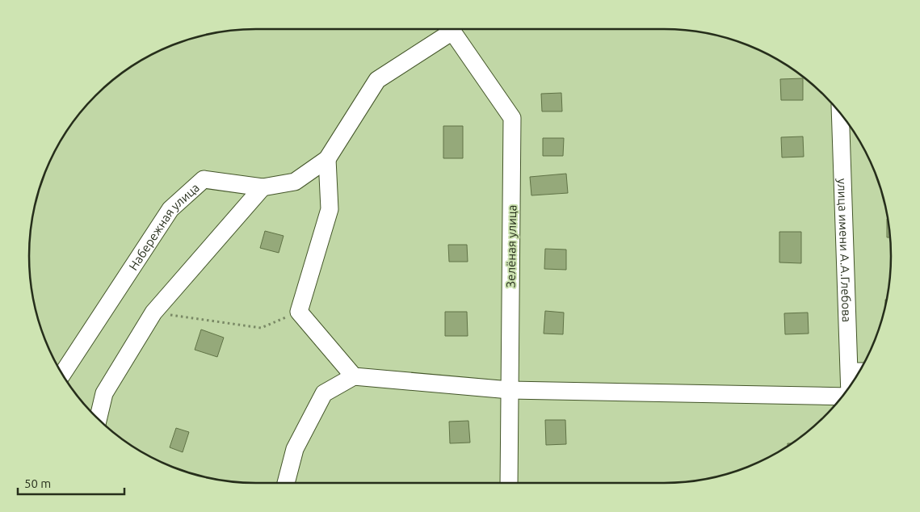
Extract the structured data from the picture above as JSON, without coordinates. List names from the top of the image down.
{
  "streets": {
    "street": ["Набережная улица", "Зелёная улица", "улица имени А.А.Глебова"]
  },
  "scale_bar": "50 m"
}
